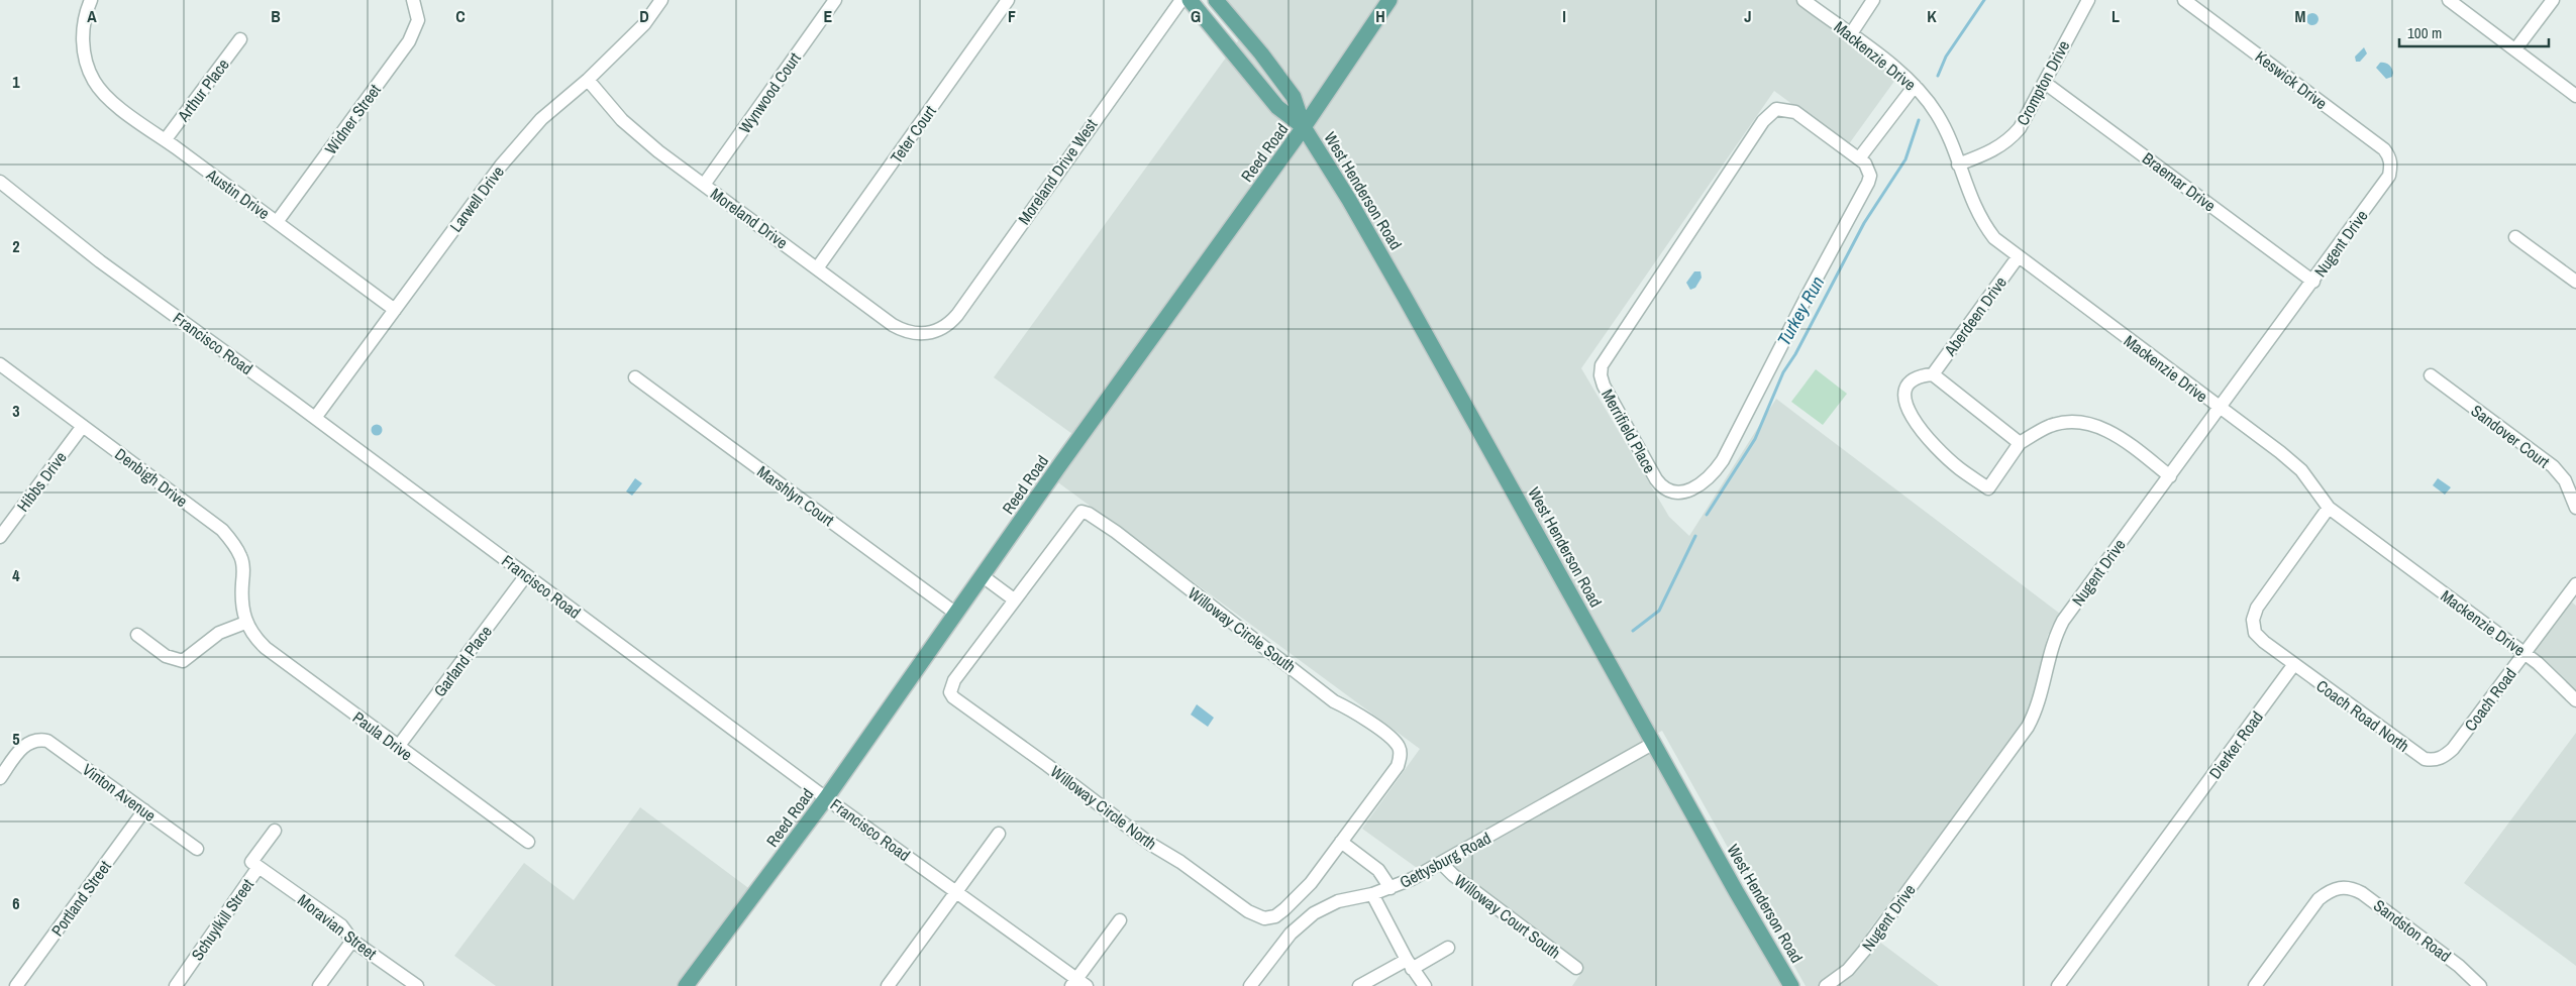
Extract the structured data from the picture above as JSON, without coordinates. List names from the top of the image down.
{
  "streets": {
    "main road": ["Reed Road", "West Henderson Road"],
    "street": [
      "Mackenzie Drive",
      "Keswick Drive",
      "Crompton Drive",
      "Arthur Place",
      "Wynwood Court",
      "Widner Street",
      "Teter Court",
      "Moreland Drive West",
      "Braemar Drive",
      "Austin Drive",
      "Larwell Drive",
      "Moreland Drive",
      "Nugent Drive",
      "Aberdeen Drive",
      "Francisco Road",
      "Merrifield Place",
      "Sandover Court",
      "Denbigh Drive",
      "Hibbs Drive",
      "Marshlyn Court",
      "Willoway Circle South",
      "Garland Place",
      "Coach Road",
      "Coach Road North",
      "Paula Drive",
      "Dierker Road",
      "Vinton Avenue",
      "Willoway Circle North",
      "Gettysburg Road",
      "Portland Street",
      "Willoway Court South",
      "Schuylkill Street",
      "Moravian Street",
      "Sandston Road"
    ]
  },
  "crossings": [
    ["Mackenzie Drive", "Crompton Drive"],
    ["Mackenzie Drive", "Nugent Drive"],
    ["Mackenzie Drive", "Aberdeen Drive"],
    ["Mackenzie Drive", "Coach Road"],
    ["Keswick Drive", "Nugent Drive"],
    ["Crompton Drive", "Braemar Drive"],
    ["Arthur Place", "Austin Drive"],
    ["Wynwood Court", "Moreland Drive"],
    ["Widner Street", "Austin Drive"],
    ["Teter Court", "Moreland Drive"],
    ["Reed Road", "West Henderson Road"],
    ["Reed Road", "Francisco Road"],
    ["Reed Road", "Marshlyn Court"],
    ["Moreland Drive West", "Moreland Drive"],
    ["Braemar Drive", "Nugent Drive"],
    ["West Henderson Road", "Gettysburg Road"],
    ["Austin Drive", "Larwell Drive"],
    ["Larwell Drive", "Moreland Drive"],
    ["Larwell Drive", "Francisco Road"],
    ["Francisco Road", "Garland Place"],
    ["Denbigh Drive", "Hibbs Drive"],
    ["Denbigh Drive", "Paula Drive"],
    ["Willoway Circle South", "Willoway Circle North"],
    ["Garland Place", "Paula Drive"],
    ["Coach Road", "Coach Road North"],
    ["Coach Road North", "Dierker Road"],
    ["Vinton Avenue", "Portland Street"],
    ["Gettysburg Road", "Willoway Court South"],
    ["Schuylkill Street", "Moravian Street"]
  ],
  "water": ["Turkey Run"],
  "scale_bar": "100 m",
  "grid": {
    "columns": [
      "A",
      "B",
      "C",
      "D",
      "E",
      "F",
      "G",
      "H",
      "I",
      "J",
      "K",
      "L",
      "M"
    ],
    "rows": [
      "1",
      "2",
      "3",
      "4",
      "5",
      "6"
    ]
  }
}
